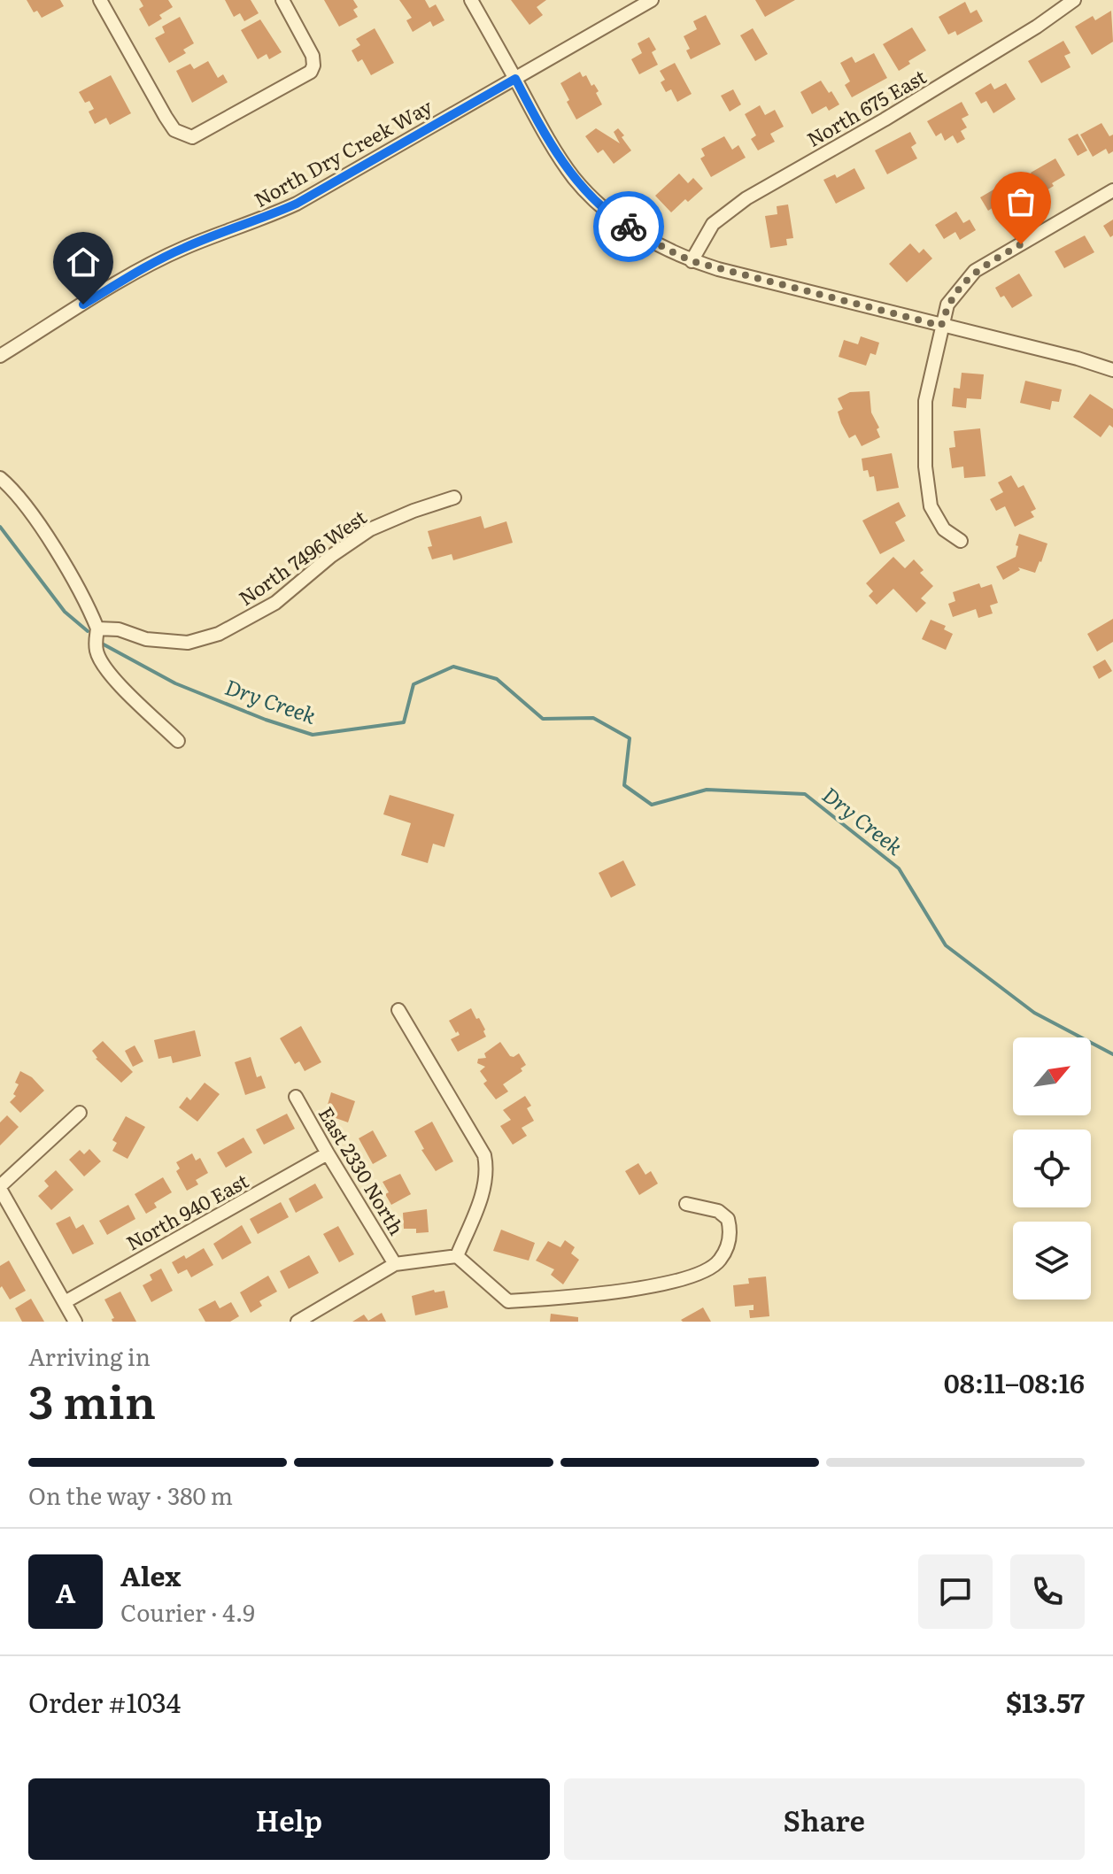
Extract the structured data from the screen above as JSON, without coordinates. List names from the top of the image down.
{
  "streets": {
    "street": [
      "North 675 East",
      "North Dry Creek Way",
      "North 7496 West",
      "East 2330 North",
      "North 940 East"
    ]
  },
  "crossings": [
    ["East 2330 North", "North 940 East"]
  ],
  "water": ["Dry Creek"],
  "north": "top right",
  "page": {
    "heading": ["3 min", "Arriving in", "08:11–08:16"],
    "panel": [
      "Alex",
      "Courier · 4.9",
      "Order #1034",
      "$13.57"
    ],
    "bar": "On the way · 380 m",
    "round": "A",
    "buttons": ["Help", "Share"]
  }
}
